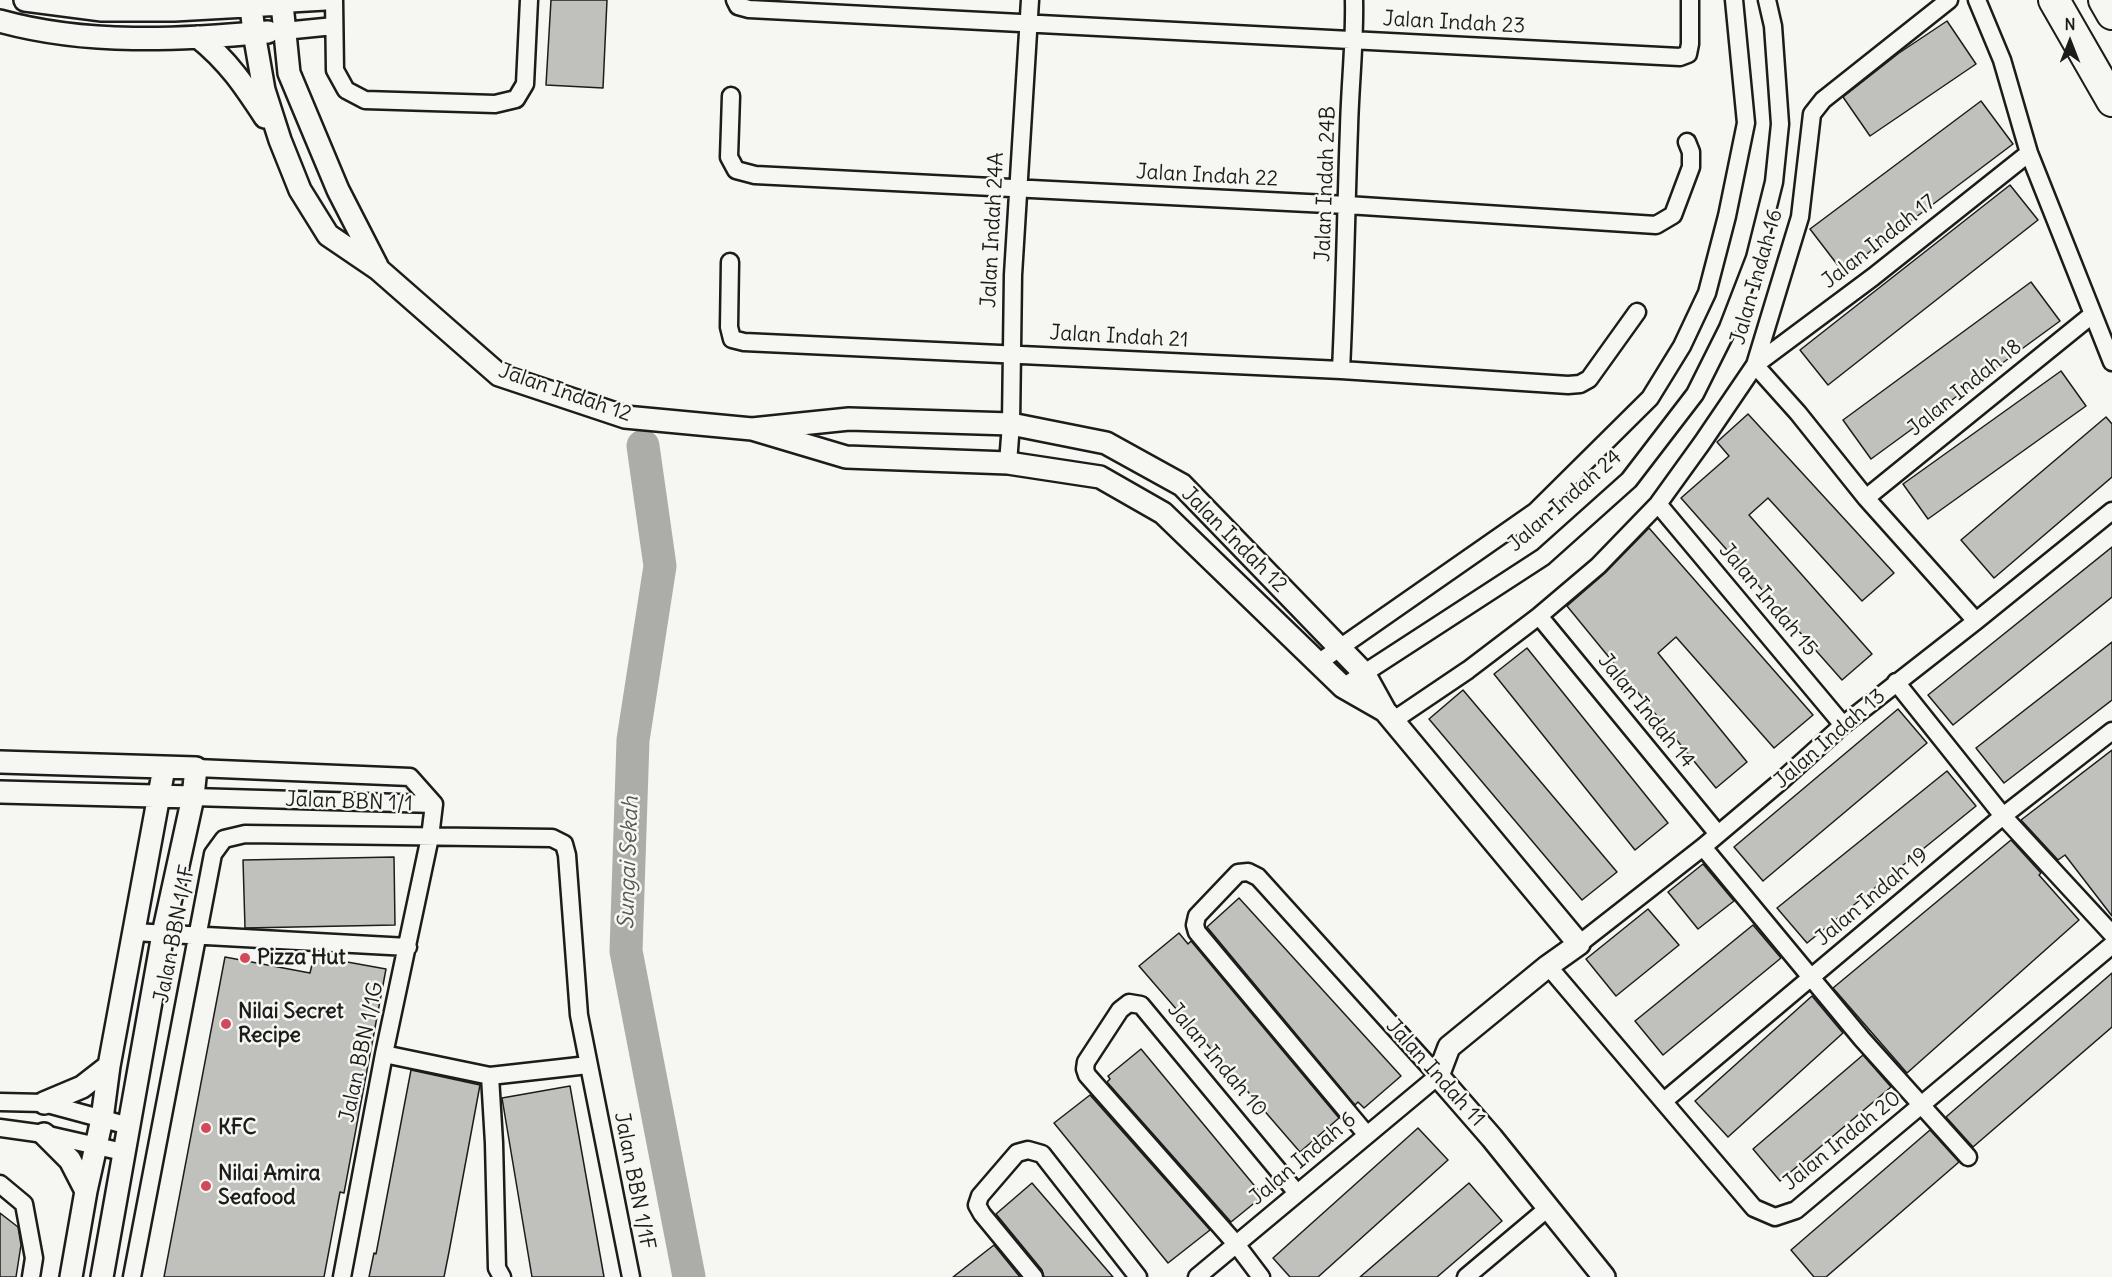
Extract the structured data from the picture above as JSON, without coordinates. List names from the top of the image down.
{
  "streets": {
    "street": [
      "Jalan Indah 23",
      "Jalan Indah 22",
      "Jalan Indah 24B",
      "Jalan Indah 24A",
      "Jalan Indah 17",
      "Jalan Indah 16",
      "Jalan Indah 21",
      "Jalan Indah 18",
      "Jalan Indah 12",
      "Jalan Indah 24",
      "Jalan Indah 15",
      "Jalan Indah 14",
      "Jalan Indah 13",
      "Jalan BBN 1/1",
      "Jalan Indah 19",
      "Jalan BBN 1/1F",
      "Jalan BBN 1/1G",
      "Jalan Indah 10",
      "Jalan Indah 11",
      "Jalan Indah 20",
      "Jalan Indah 6"
    ]
  },
  "crossings": [
    ["Jalan Indah 23", "Jalan Indah 24B"],
    ["Jalan Indah 23", "Jalan Indah 24A"],
    ["Jalan Indah 22", "Jalan Indah 24B"],
    ["Jalan Indah 22", "Jalan Indah 24A"],
    ["Jalan Indah 24B", "Jalan Indah 21"],
    ["Jalan Indah 24A", "Jalan Indah 21"],
    ["Jalan Indah 24A", "Jalan Indah 12"],
    ["Jalan Indah 17", "Jalan Indah 16"],
    ["Jalan Indah 16", "Jalan Indah 18"],
    ["Jalan Indah 16", "Jalan Indah 13"],
    ["Jalan Indah 12", "Jalan Indah 24"],
    ["Jalan Indah 12", "Jalan Indah 13"],
    ["Jalan Indah 15", "Jalan Indah 13"],
    ["Jalan Indah 14", "Jalan Indah 13"],
    ["Jalan Indah 13", "Jalan Indah 11"],
    ["Jalan Indah 13", "Jalan Indah 20"],
    ["Jalan Indah 13", "Jalan Indah 6"],
    ["Jalan BBN 1/1", "Jalan BBN 1/1G"],
    ["Jalan Indah 19", "Jalan Indah 20"],
    ["Jalan BBN 1/1F", "Jalan BBN 1/1G"],
    ["Jalan Indah 10", "Jalan Indah 6"],
    ["Jalan Indah 11", "Jalan Indah 6"]
  ],
  "water": ["Sungai Sekah"],
  "places": [
    "Pizza Hut",
    "Nilai Secret Recipe",
    "KFC",
    "Nilai Amira Seafood"
  ],
  "north": "top"
}
